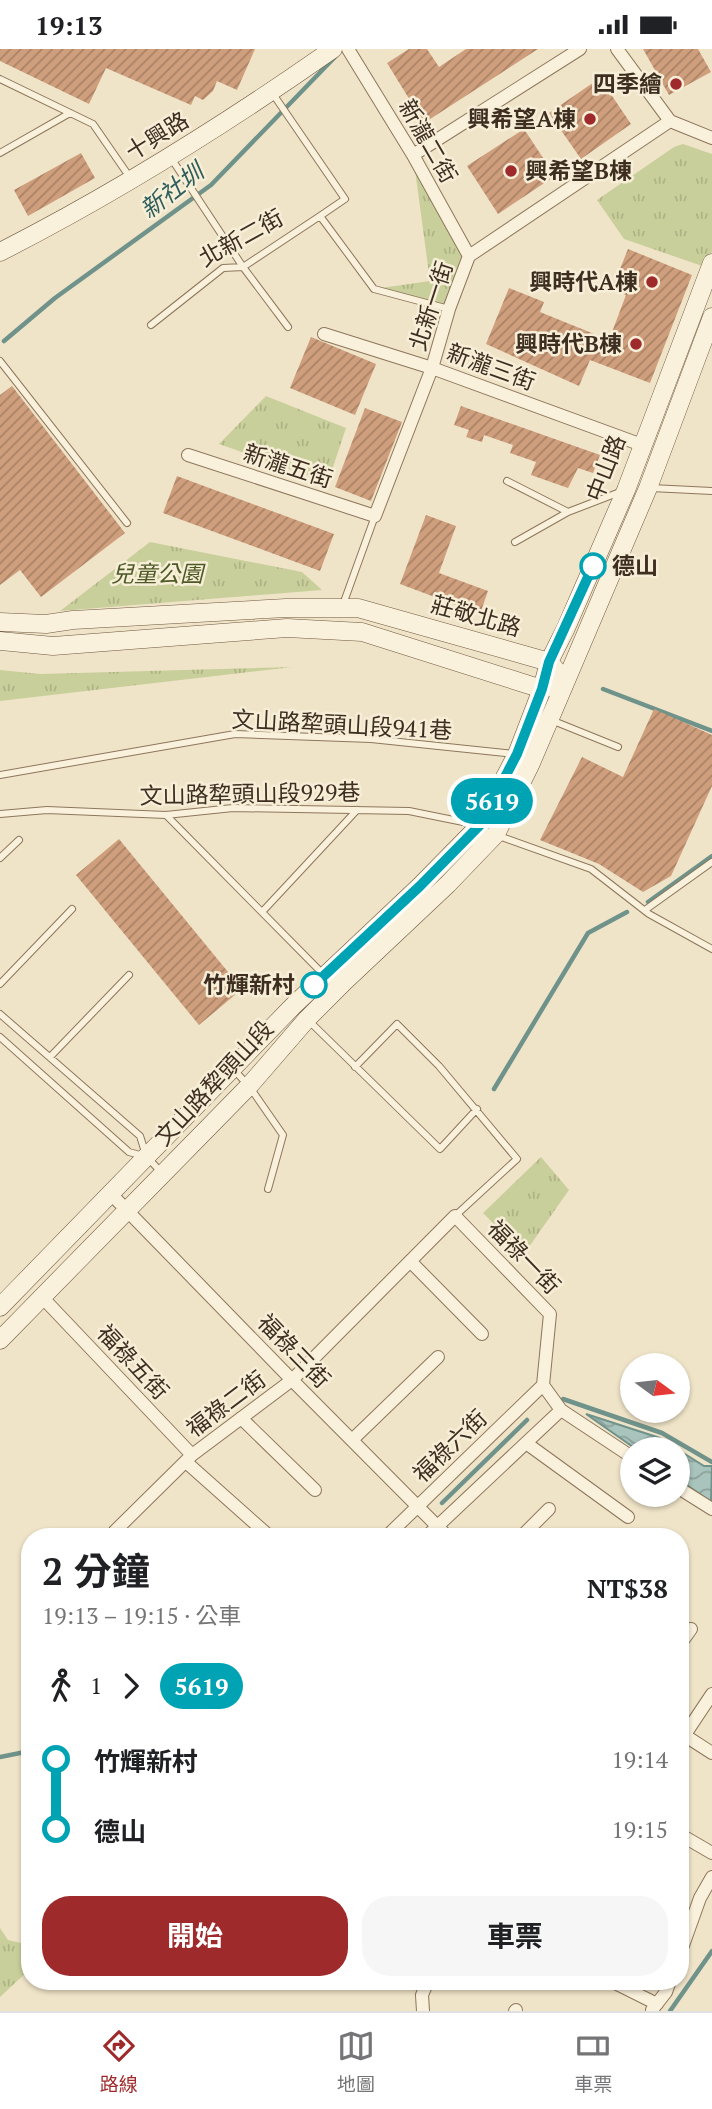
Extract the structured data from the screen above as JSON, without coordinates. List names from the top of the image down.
{
  "streets": {
    "main road": [
      "十興路",
      "中山路",
      "莊敬北路",
      "文山路犂頭山段"
    ],
    "street": [
      "新瀧二街",
      "北新一街",
      "新瀧三街",
      "新瀧五街",
      "福祿一街",
      "福祿三街",
      "福祿五街",
      "福祿二街",
      "福祿六街"
    ],
    "lane": ["北新二街", "文山路犂頭山段941巷", "文山路犂頭山段929巷"]
  },
  "crossings": [
    ["十興路", "新瀧二街"],
    ["十興路", "北新二街"],
    ["新瀧二街", "北新一街"],
    ["北新一街", "新瀧三街"],
    ["北新一街", "新瀧五街"],
    ["新瀧三街", "中山路"],
    ["中山路", "莊敬北路"],
    ["中山路", "文山路犂頭山段"],
    ["文山路犂頭山段941巷", "文山路犂頭山段"],
    ["文山路犂頭山段929巷", "文山路犂頭山段"],
    ["文山路犂頭山段", "福祿三街"],
    ["文山路犂頭山段", "福祿五街"],
    ["福祿一街", "福祿二街"],
    ["福祿一街", "福祿六街"],
    ["福祿三街", "福祿二街"],
    ["福祿三街", "福祿六街"],
    ["福祿五街", "福祿二街"]
  ],
  "water": ["新社圳"],
  "parks": ["兒童公園"],
  "places": [
    "四季繪",
    "興希望A棟",
    "興希望B棟",
    "興時代A棟",
    "興時代B棟",
    "德山",
    "竹輝新村"
  ],
  "lines": ["bus line 5619"],
  "north": "right",
  "page": {
    "status": "19:13",
    "on_map": "5619",
    "heading": ["2 分鐘", "19:13 – 19:15 · 公車", "NT$38"],
    "legs": ["1", "5619"],
    "list": [
      {
        "name": "竹輝新村",
        "value": "19:14"
      },
      {
        "name": "德山",
        "value": "19:15"
      }
    ],
    "buttons": ["開始", "車票"],
    "tabs": ["路線", "地圖", "車票"]
  }
}
